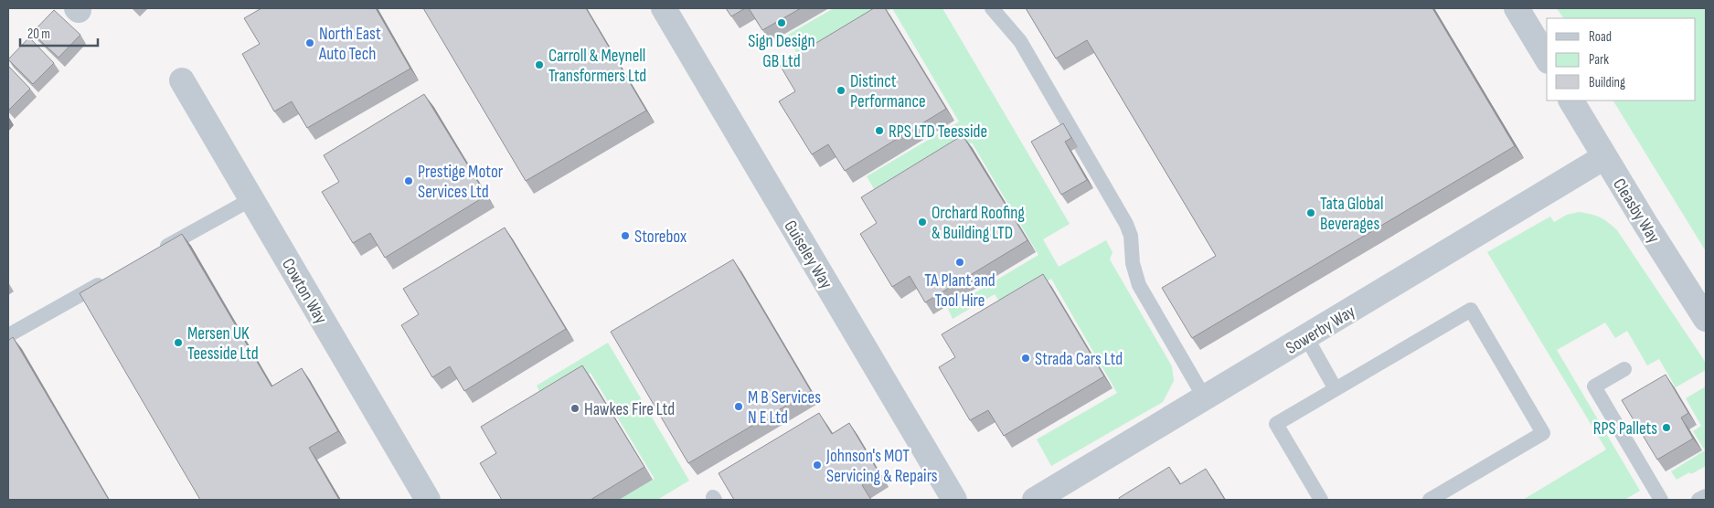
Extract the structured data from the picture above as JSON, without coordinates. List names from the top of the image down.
{
  "streets": {
    "street": [
      "Cleasby Way",
      "Guiseley Way",
      "Cowton Way",
      "Sowerby Way"
    ]
  },
  "crossings": [
    ["Cleasby Way", "Sowerby Way"]
  ],
  "places": [
    "Sign Design GB Ltd",
    "North East Auto Tech",
    "Carroll & Meynell Transformers Ltd",
    "Distinct Performance",
    "RPS LTD Teesside",
    "Prestige Motor Services Ltd",
    "Tata Global Beverages",
    "Orchard Roofing & Building LTD",
    "Storebox",
    "TA Plant and Tool Hire",
    "Mersen UK Teesside Ltd",
    "Strada Cars Ltd",
    "M B Services N E Ltd",
    "Hawkes Fire Ltd",
    "RPS Pallets",
    "Johnson's MOT Servicing & Repairs"
  ],
  "legend": ["Road", "Park", "Building"],
  "scale_bar": "20 m"
}
